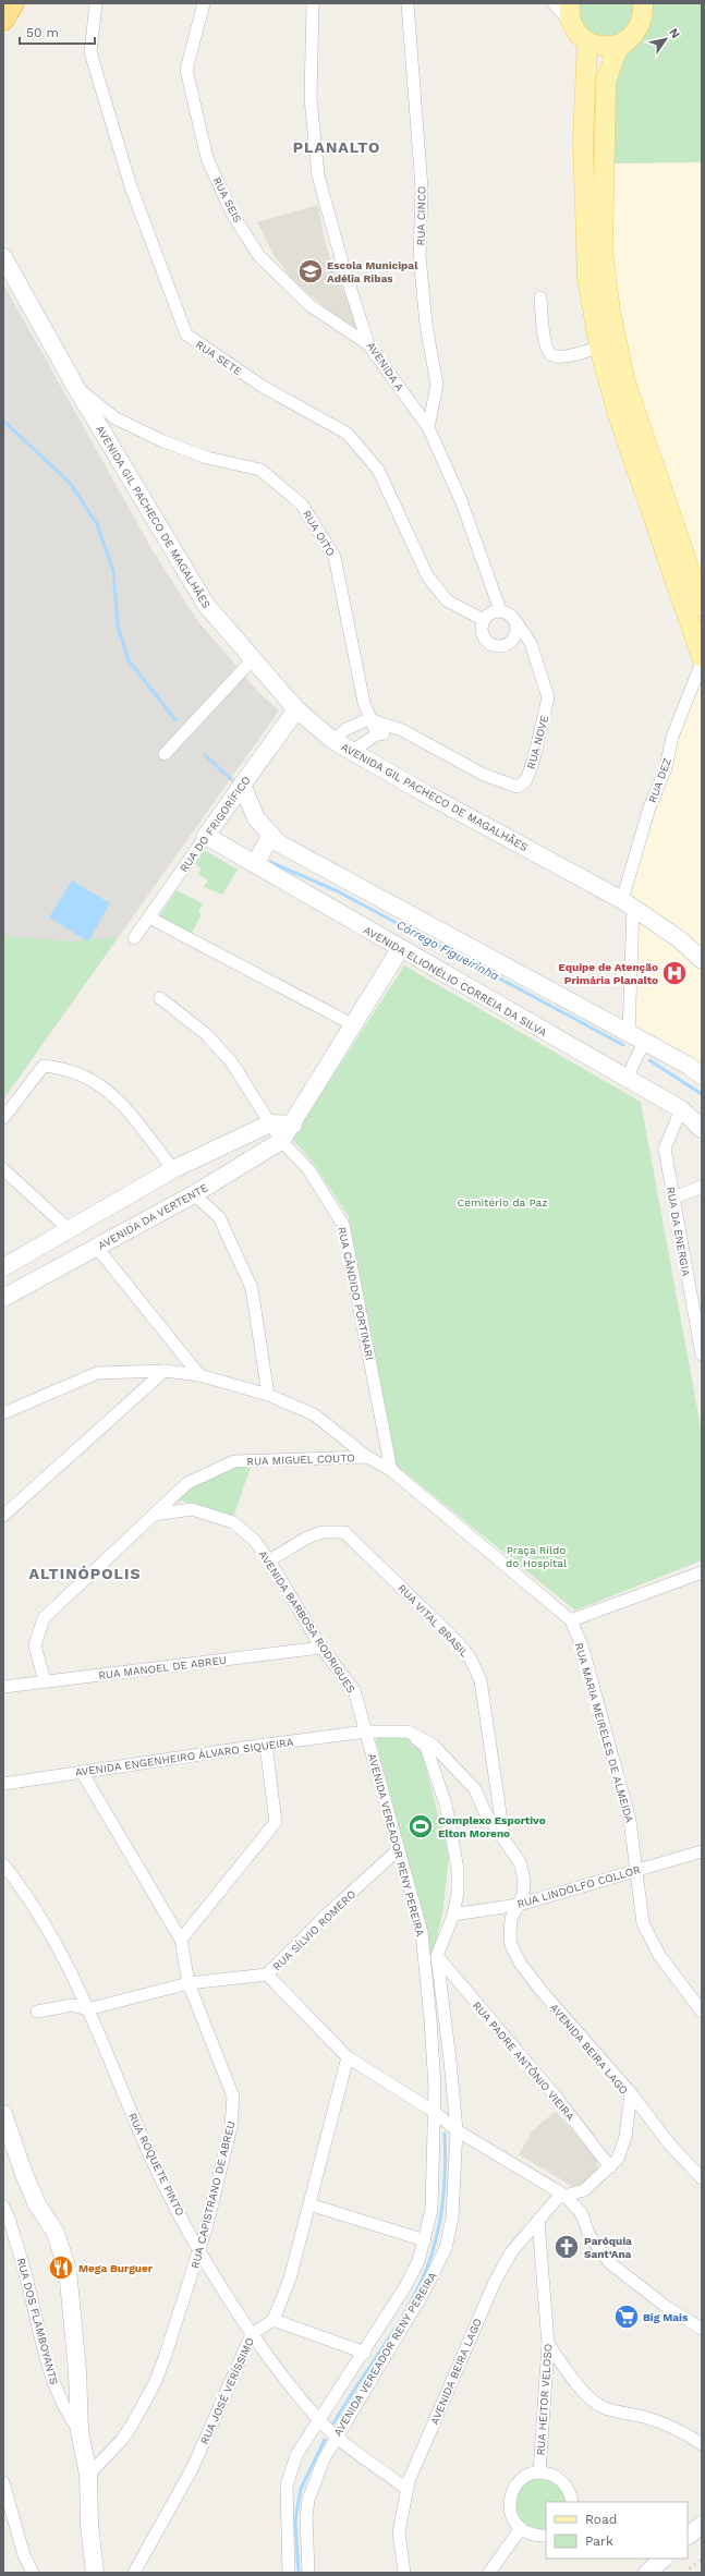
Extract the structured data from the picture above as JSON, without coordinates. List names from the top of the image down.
{
  "streets": {
    "street": [
      "RUA SEIS",
      "RUA CINCO",
      "RUA SETE",
      "AVENIDA A",
      "AVENIDA GIL PACHECO DE MAGALHÃES",
      "RUA OITO",
      "RUA NOVE",
      "RUA DEZ",
      "RUA DO FRIGORÍFICO",
      "AVENIDA ELIONÉLIO CORREIA DA SILVA",
      "AVENIDA DA VERTENTE",
      "RUA DA ENERGIA",
      "RUA CÂNDIDO PORTINARI",
      "RUA MIGUEL COUTO",
      "RUA VITAL BRASIL",
      "AVENIDA BARBOSA RODRIGUES",
      "RUA MANOEL DE ABREU",
      "RUA MARIA MEIRELES DE ALMEIDA",
      "AVENIDA ENGENHEIRO ÁLVARO SIQUEIRA",
      "AVENIDA VEREADOR RENY PEREIRA",
      "RUA LINDOLFO COLLOR",
      "RUA SÍLVIO ROMERO",
      "AVENIDA BEIRA LAGO",
      "RUA PADRE ANTÔNIO VIEIRA",
      "RUA ROQUETE PINTO",
      "RUA CAPISTRANO DE ABREU",
      "RUA DOS FLAMBOYANTS",
      "RUA JOSÉ VERÍSSIMO",
      "RUA HEITOR VELOSO"
    ]
  },
  "crossings": [
    ["RUA SEIS", "AVENIDA A"],
    ["RUA CINCO", "AVENIDA A"],
    ["RUA SETE", "AVENIDA A"],
    ["RUA SETE", "RUA NOVE"],
    ["AVENIDA A", "RUA NOVE"],
    ["AVENIDA GIL PACHECO DE MAGALHÃES", "RUA OITO"],
    ["AVENIDA GIL PACHECO DE MAGALHÃES", "RUA DEZ"],
    ["AVENIDA GIL PACHECO DE MAGALHÃES", "RUA DO FRIGORÍFICO"],
    ["RUA OITO", "RUA NOVE"],
    ["RUA DO FRIGORÍFICO", "AVENIDA ELIONÉLIO CORREIA DA SILVA"],
    ["AVENIDA ELIONÉLIO CORREIA DA SILVA", "AVENIDA DA VERTENTE"],
    ["AVENIDA ELIONÉLIO CORREIA DA SILVA", "RUA DA ENERGIA"],
    ["AVENIDA DA VERTENTE", "RUA CÂNDIDO PORTINARI"],
    ["RUA CÂNDIDO PORTINARI", "RUA MARIA MEIRELES DE ALMEIDA"],
    ["RUA MIGUEL COUTO", "AVENIDA BARBOSA RODRIGUES"],
    ["RUA MIGUEL COUTO", "RUA MANOEL DE ABREU"],
    ["RUA MIGUEL COUTO", "RUA MARIA MEIRELES DE ALMEIDA"],
    ["RUA VITAL BRASIL", "AVENIDA BARBOSA RODRIGUES"],
    ["RUA VITAL BRASIL", "AVENIDA BEIRA LAGO"],
    ["AVENIDA BARBOSA RODRIGUES", "RUA MANOEL DE ABREU"],
    ["AVENIDA BARBOSA RODRIGUES", "AVENIDA ENGENHEIRO ÁLVARO SIQUEIRA"],
    ["AVENIDA BARBOSA RODRIGUES", "AVENIDA VEREADOR RENY PEREIRA"],
    ["AVENIDA BARBOSA RODRIGUES", "AVENIDA BEIRA LAGO"],
    ["RUA MARIA MEIRELES DE ALMEIDA", "RUA LINDOLFO COLLOR"],
    ["AVENIDA ENGENHEIRO ÁLVARO SIQUEIRA", "AVENIDA VEREADOR RENY PEREIRA"],
    ["AVENIDA ENGENHEIRO ÁLVARO SIQUEIRA", "AVENIDA BEIRA LAGO"],
    ["AVENIDA VEREADOR RENY PEREIRA", "RUA LINDOLFO COLLOR"],
    ["AVENIDA VEREADOR RENY PEREIRA", "RUA SÍLVIO ROMERO"],
    ["AVENIDA VEREADOR RENY PEREIRA", "AVENIDA BEIRA LAGO"],
    ["AVENIDA VEREADOR RENY PEREIRA", "RUA PADRE ANTÔNIO VIEIRA"],
    ["AVENIDA VEREADOR RENY PEREIRA", "RUA ROQUETE PINTO"],
    ["RUA LINDOLFO COLLOR", "AVENIDA BEIRA LAGO"],
    ["RUA SÍLVIO ROMERO", "RUA ROQUETE PINTO"],
    ["RUA SÍLVIO ROMERO", "RUA CAPISTRANO DE ABREU"],
    ["AVENIDA BEIRA LAGO", "RUA PADRE ANTÔNIO VIEIRA"],
    ["AVENIDA BEIRA LAGO", "RUA ROQUETE PINTO"],
    ["AVENIDA BEIRA LAGO", "RUA HEITOR VELOSO"],
    ["RUA ROQUETE PINTO", "RUA CAPISTRANO DE ABREU"],
    ["RUA ROQUETE PINTO", "RUA JOSÉ VERÍSSIMO"]
  ],
  "districts": ["PLANALTO", "ALTINÓPOLIS"],
  "water": ["Córrego Figueirinha"],
  "parks": ["Cemitério da Paz", "Praça Rildo do Hospital"],
  "places": {
    "school or university": ["Escola Municipal Adélia Ribas"],
    "hospital": ["Equipe de Atenção Primária Planalto"],
    "sports": ["Complexo Esportivo Elton Moreno"],
    "church": ["Paróquia Sant’Ana"],
    "restaurant": ["Mega Burguer"],
    "supermarket": ["Big Mais"]
  },
  "legend": ["Road", "Park"],
  "scale_bar": "50 m",
  "north": "top right"
}
